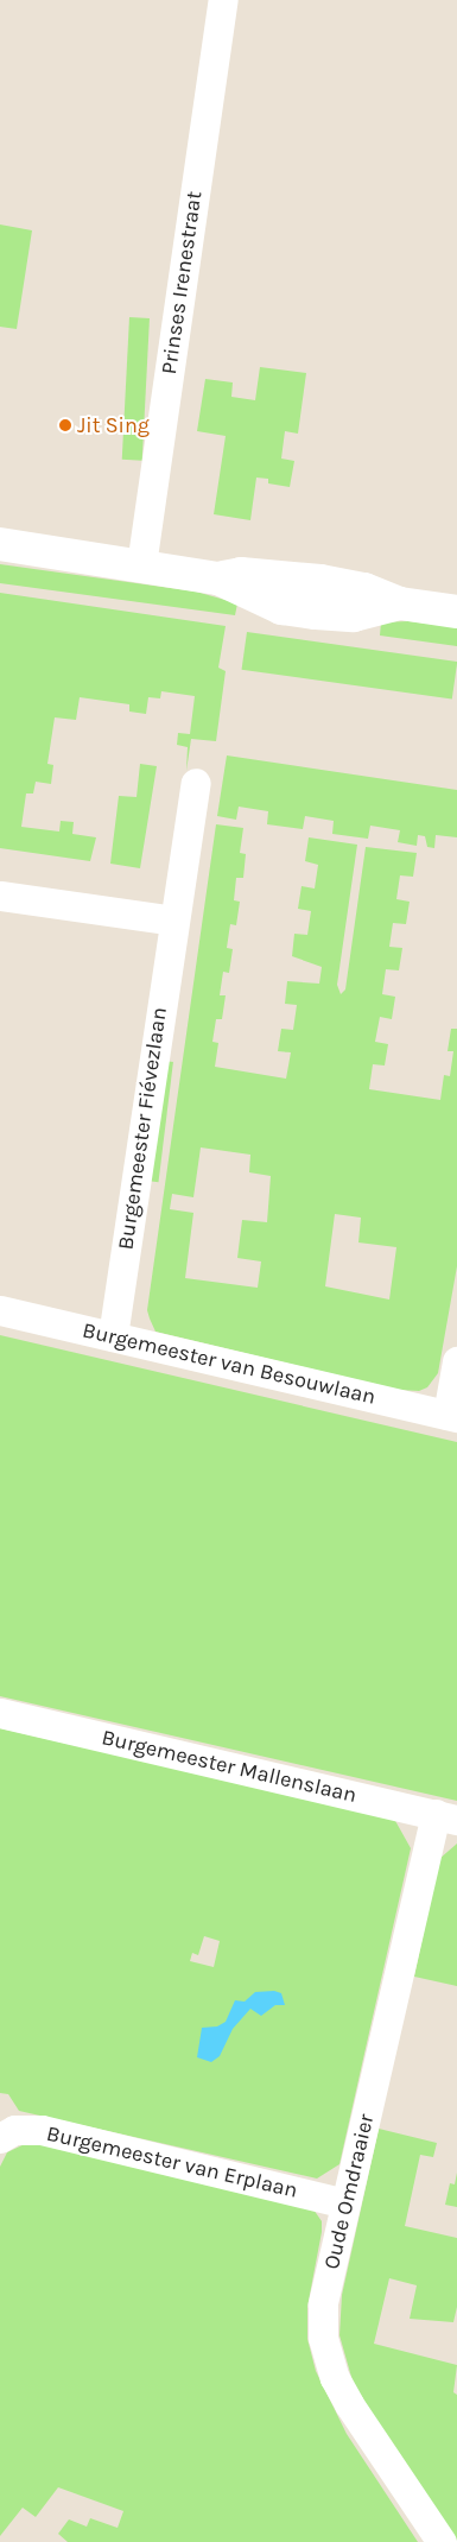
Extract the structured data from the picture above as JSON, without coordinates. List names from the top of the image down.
{
  "streets": {
    "street": [
      "Prinses Irenestraat",
      "Burgemeester Fiévezlaan",
      "Burgemeester van Besouwlaan",
      "Burgemeester Mallenslaan",
      "Burgemeester van Erplaan",
      "Oude Omdraaier"
    ]
  },
  "crossings": [
    ["Burgemeester Fiévezlaan", "Burgemeester van Besouwlaan"],
    ["Burgemeester Mallenslaan", "Oude Omdraaier"],
    ["Burgemeester van Erplaan", "Oude Omdraaier"]
  ],
  "places": ["Jit Sing"]
}
